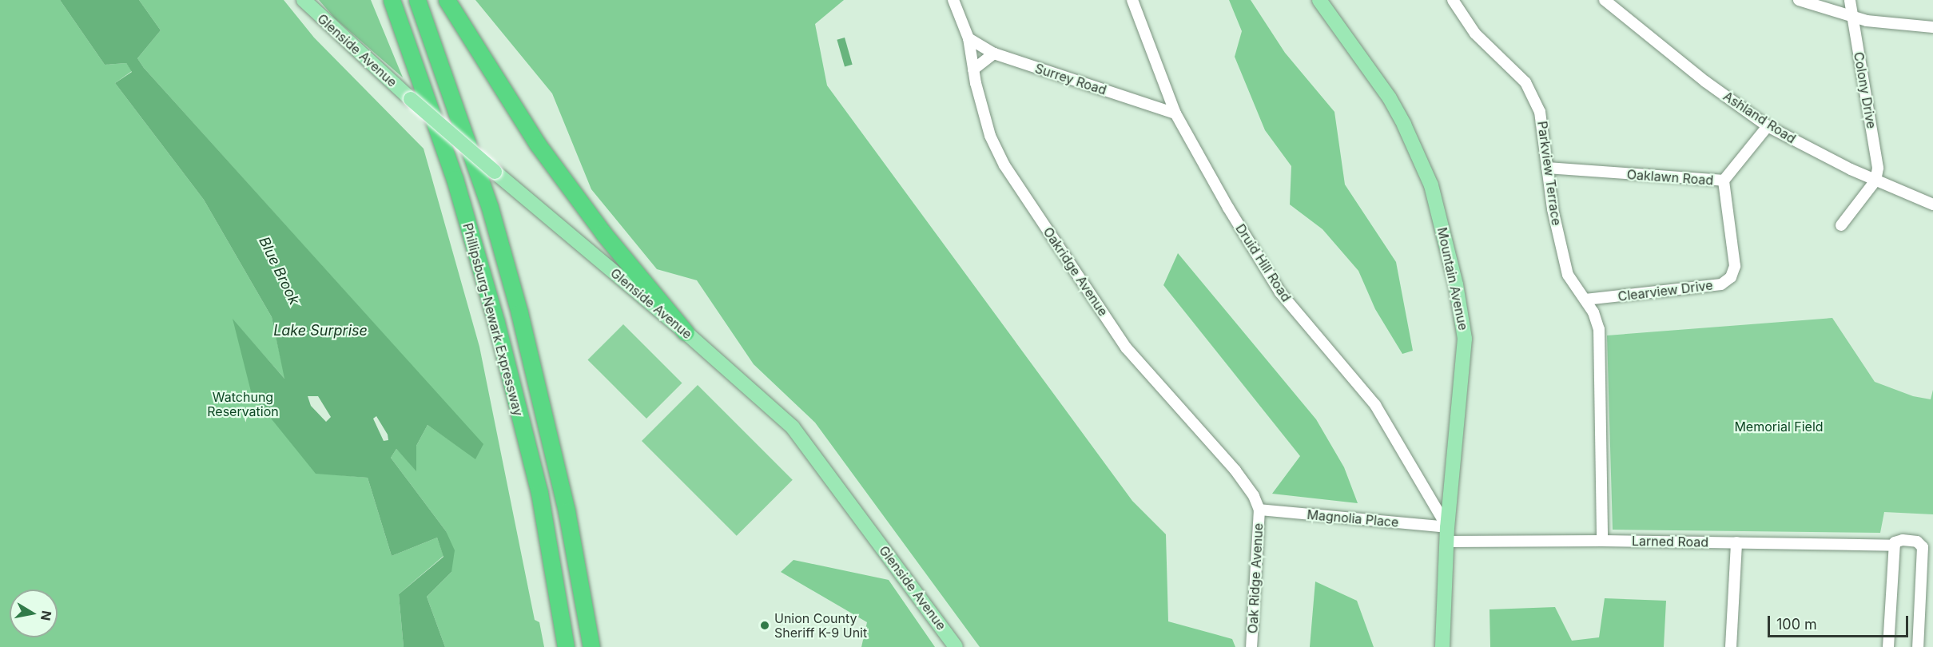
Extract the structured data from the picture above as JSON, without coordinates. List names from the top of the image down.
{
  "streets": {
    "highway": ["Phillipsburg-Newark Expressway"],
    "main road": ["Glenside Avenue", "Mountain Avenue"],
    "street": [
      "Surrey Road",
      "Colony Drive",
      "Ashland Road",
      "Parkview Terrace",
      "Oaklawn Road",
      "Druid Hill Road",
      "Oakridge Avenue",
      "Clearview Drive",
      "Magnolia Place",
      "Larned Road",
      "Oak Ridge Avenue"
    ]
  },
  "crossings": [
    ["Surrey Road", "Druid Hill Road"],
    ["Surrey Road", "Oakridge Avenue"],
    ["Colony Drive", "Ashland Road"],
    ["Ashland Road", "Oaklawn Road"],
    ["Parkview Terrace", "Oaklawn Road"],
    ["Parkview Terrace", "Clearview Drive"],
    ["Parkview Terrace", "Larned Road"],
    ["Oaklawn Road", "Clearview Drive"],
    ["Druid Hill Road", "Mountain Avenue"],
    ["Druid Hill Road", "Magnolia Place"],
    ["Druid Hill Road", "Larned Road"],
    ["Oakridge Avenue", "Magnolia Place"],
    ["Oakridge Avenue", "Oak Ridge Avenue"],
    ["Mountain Avenue", "Magnolia Place"],
    ["Mountain Avenue", "Larned Road"],
    ["Magnolia Place", "Larned Road"],
    ["Magnolia Place", "Oak Ridge Avenue"]
  ],
  "water": ["Blue Brook", "Lake Surprise"],
  "parks": ["Watchung Reservation", "Memorial Field"],
  "places": ["Union County Sheriff K-9 Unit"],
  "scale_bar": "100 m",
  "north": "right"
}
